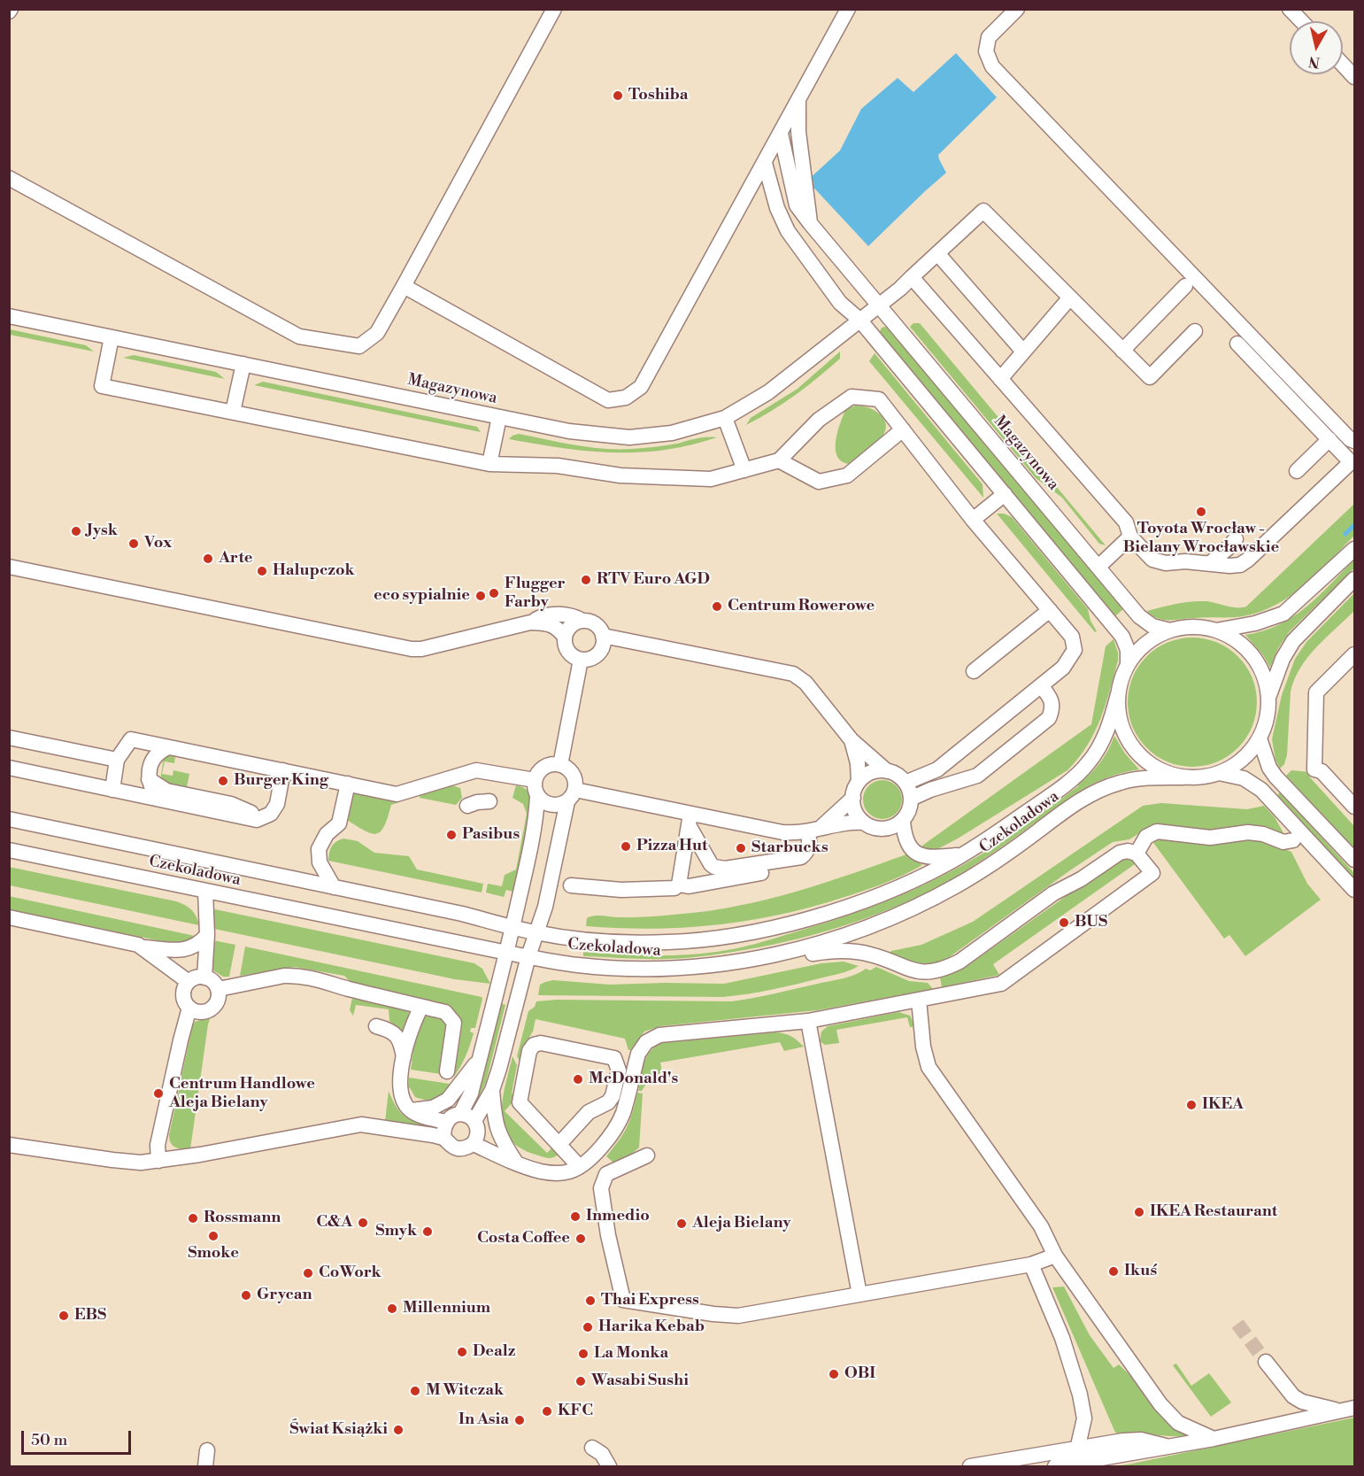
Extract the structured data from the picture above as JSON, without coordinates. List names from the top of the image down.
{
  "streets": {
    "street": ["Magazynowa", "Czekoladowa"]
  },
  "crossings": [
    ["Magazynowa", "Czekoladowa"]
  ],
  "places": [
    "Toshiba",
    "Toyota Wrocław - Bielany Wrocławskie",
    "Jysk",
    "Vox",
    "Arte",
    "Halupczok",
    "RTV Euro AGD",
    "Flugger Farby",
    "eco sypialnie",
    "Centrum Rowerowe",
    "Burger King",
    "Pasibus",
    "Pizza Hut",
    "Starbucks",
    "BUS",
    "McDonald's",
    "Centrum Handlowe Aleja Bielany",
    "IKEA",
    "IKEA Restaurant",
    "Inmedio",
    "Rossmann",
    "C&A",
    "Aleja Bielany",
    "Smyk",
    "Smoke",
    "Costa Coffee",
    "Ikuś",
    "CoWork",
    "Grycan",
    "Thai Express",
    "Millennium",
    "EBS",
    "Harika Kebab",
    "Dealz",
    "La Monka",
    "OBI",
    "Wasabi Sushi",
    "M Witczak",
    "KFC",
    "In Asia",
    "Świat Książki"
  ],
  "scale_bar": "50 m",
  "north": "bottom"
}
